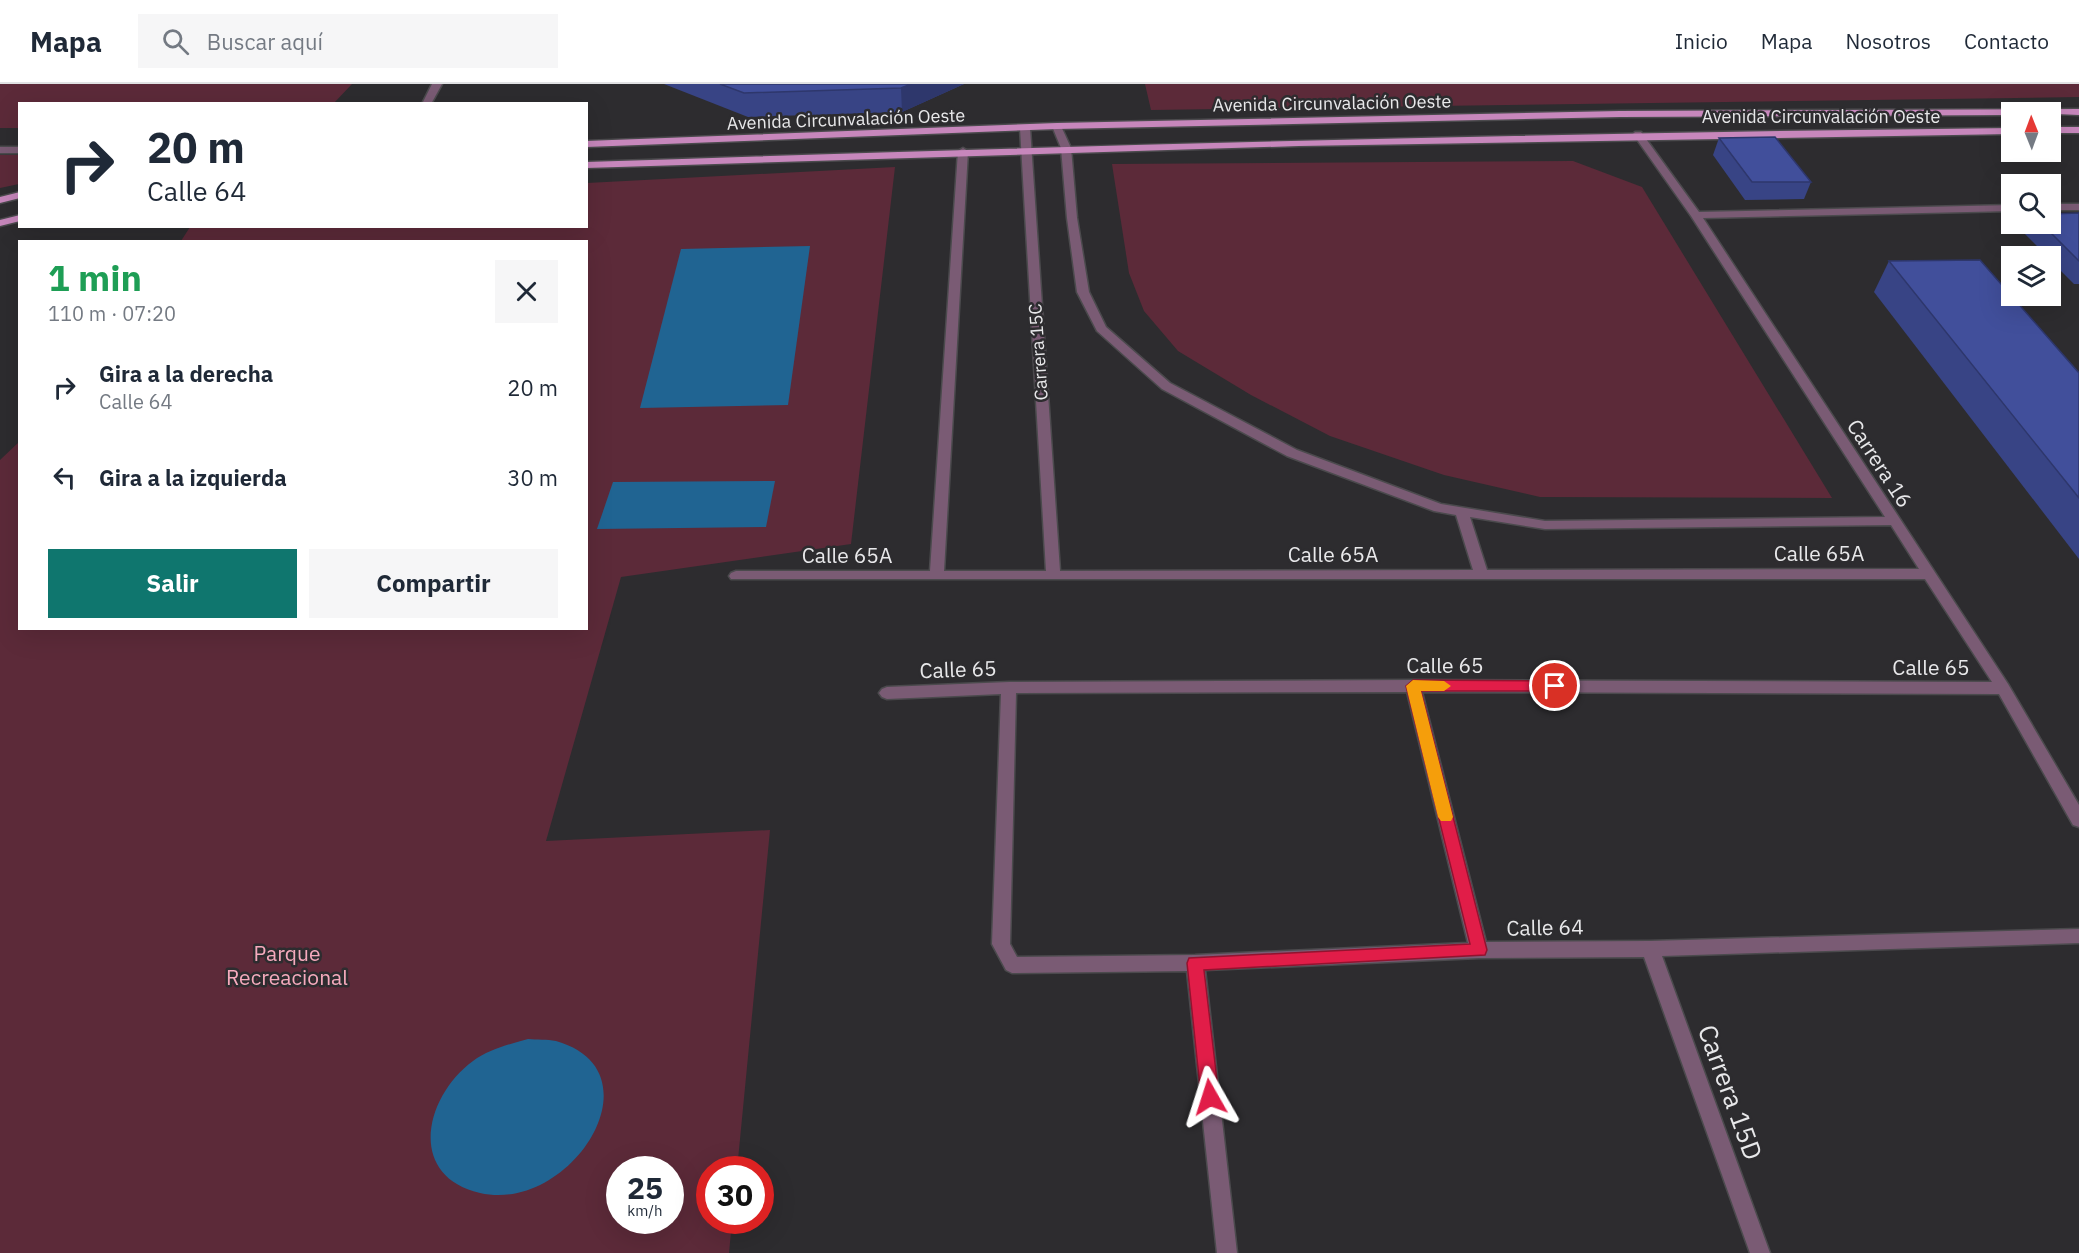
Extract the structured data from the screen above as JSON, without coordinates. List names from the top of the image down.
{
  "streets": {
    "main road": ["Avenida Circunvalación Oeste"],
    "street": [
      "Carrera 15C",
      "Carrera 16",
      "Calle 65A",
      "Calle 65",
      "Calle 64",
      "Carrera 15D"
    ]
  },
  "crossings": [
    ["Avenida Circunvalación Oeste", "Carrera 15C"],
    ["Avenida Circunvalación Oeste", "Carrera 16"],
    ["Avenida Circunvalación Oeste", "Calle 65A"],
    ["Carrera 15C", "Calle 65A"],
    ["Carrera 16", "Calle 65A"],
    ["Carrera 16", "Calle 65"],
    ["Calle 65", "Calle 64"],
    ["Calle 64", "Carrera 15D"]
  ],
  "parks": ["Parque Recreacional"],
  "north": "top",
  "page": {
    "header": "Mapa",
    "search": "Buscar aquí",
    "nav": [
      "Inicio",
      "Mapa",
      "Nosotros",
      "Contacto"
    ],
    "turn": ["20 m", "Calle 64"],
    "heading": ["1 min", "110 m · 07:20"],
    "list": [
      {
        "name": "Gira a la derecha",
        "note": "Calle 64",
        "value": "20 m"
      },
      {
        "name": "Gira a la izquierda",
        "value": "30 m"
      }
    ],
    "buttons": ["Salir", "Compartir"],
    "speed": "25 km/h",
    "limit": "30"
  }
}
